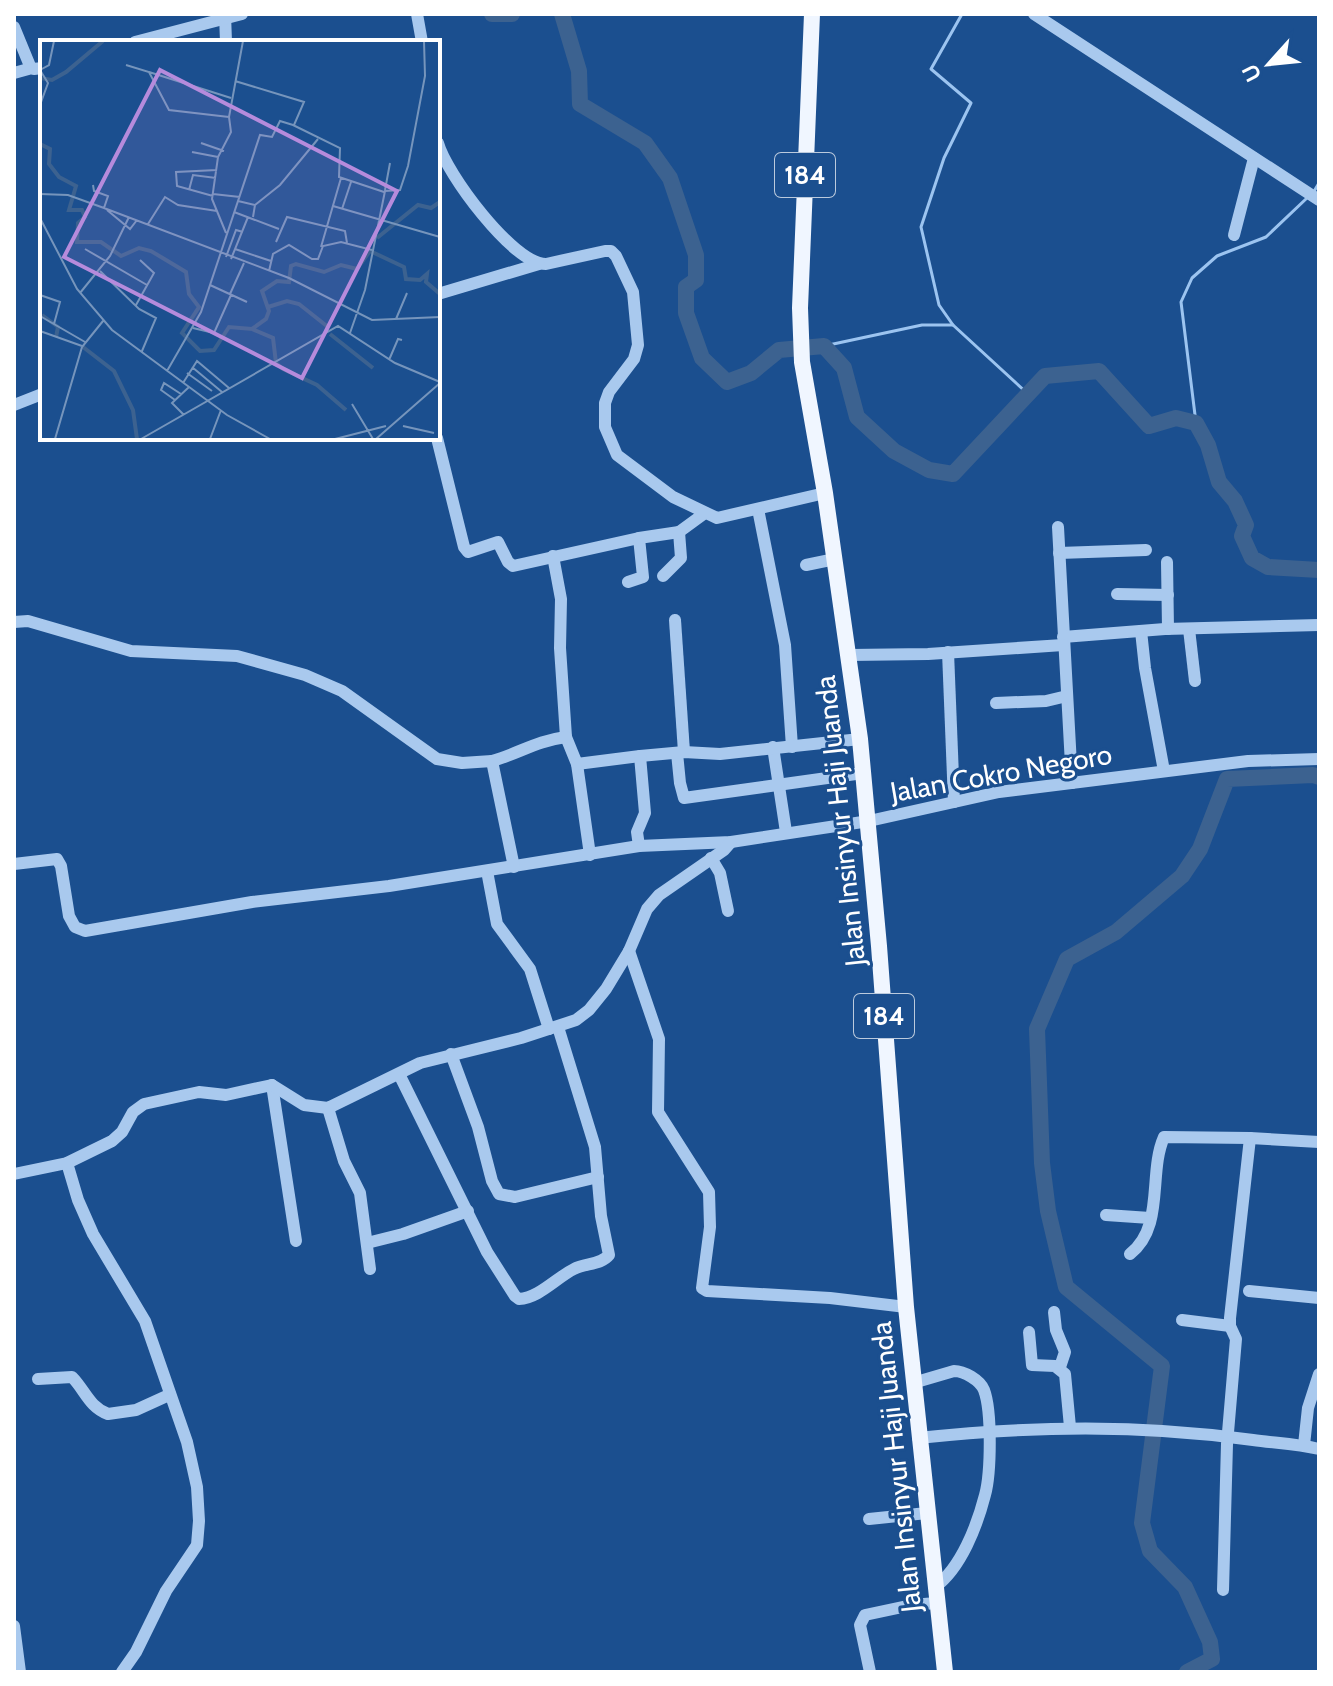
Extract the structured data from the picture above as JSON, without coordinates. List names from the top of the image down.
{
  "streets": {
    "main road": ["184", "Jalan Insinyur Haji Juanda"],
    "street": ["Jalan Cokro Negoro"]
  },
  "crossings": [
    ["Jalan Cokro Negoro", "Jalan Insinyur Haji Juanda"]
  ],
  "north": "bottom left"
}
